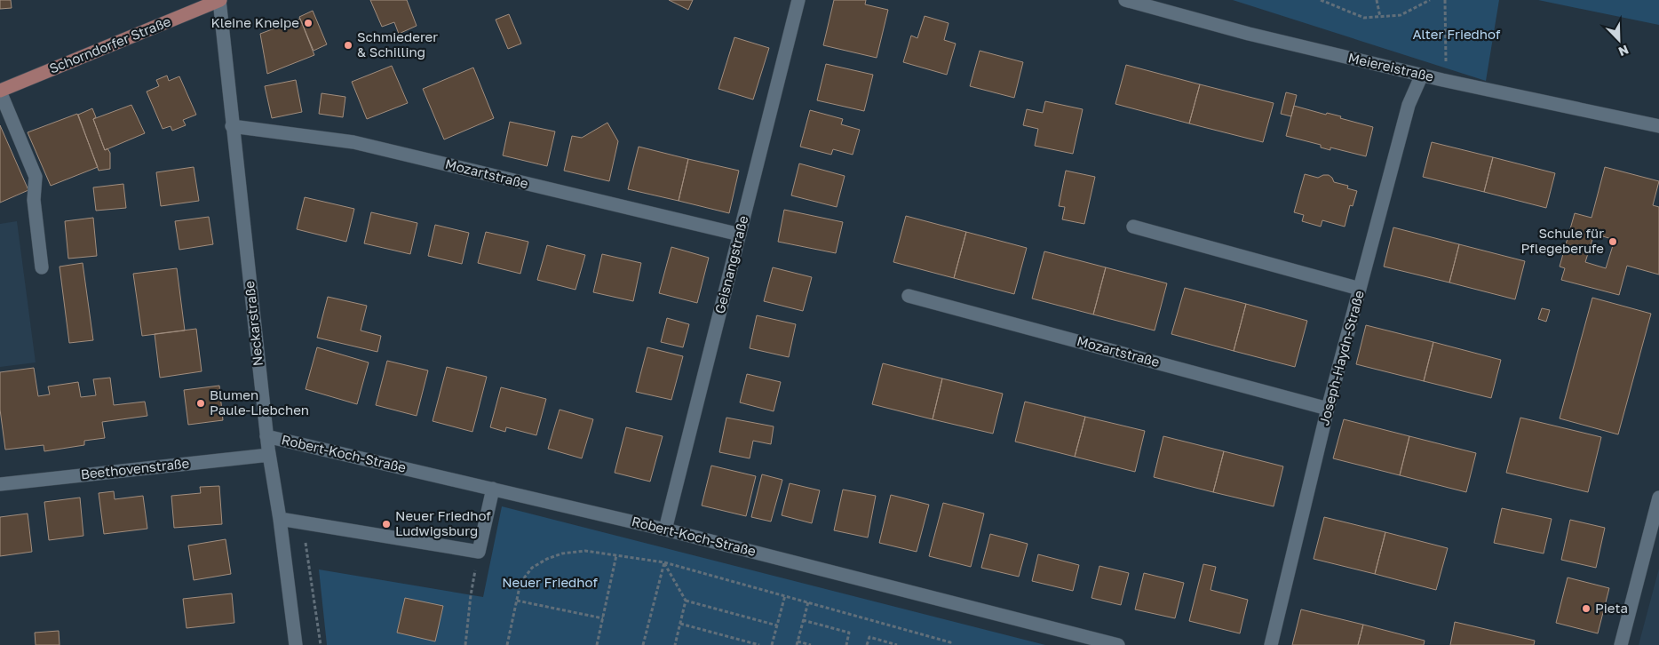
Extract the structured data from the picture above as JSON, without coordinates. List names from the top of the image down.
{
  "streets": {
    "main road": ["Schorndorfer Straße"],
    "street": [
      "Meiereistraße",
      "Mozartstraße",
      "Geisnangstraße",
      "Neckarstraße",
      "Joseph-Haydn-Straße",
      "Robert-Koch-Straße",
      "Beethovenstraße"
    ]
  },
  "crossings": [
    ["Schorndorfer Straße", "Neckarstraße"],
    ["Meiereistraße", "Joseph-Haydn-Straße"],
    ["Mozartstraße", "Geisnangstraße"],
    ["Mozartstraße", "Neckarstraße"],
    ["Mozartstraße", "Joseph-Haydn-Straße"],
    ["Geisnangstraße", "Robert-Koch-Straße"],
    ["Neckarstraße", "Robert-Koch-Straße"],
    ["Neckarstraße", "Beethovenstraße"]
  ],
  "parks": ["Alter Friedhof", "Neuer Friedhof"],
  "places": [
    "Kleine Kneipe",
    "Schmiederer & Schilling",
    "Schule für Pflegeberufe",
    "Blumen Paule-Liebchen",
    "Neuer Friedhof Ludwigsburg",
    "Pieta"
  ],
  "north": "bottom right"
}
